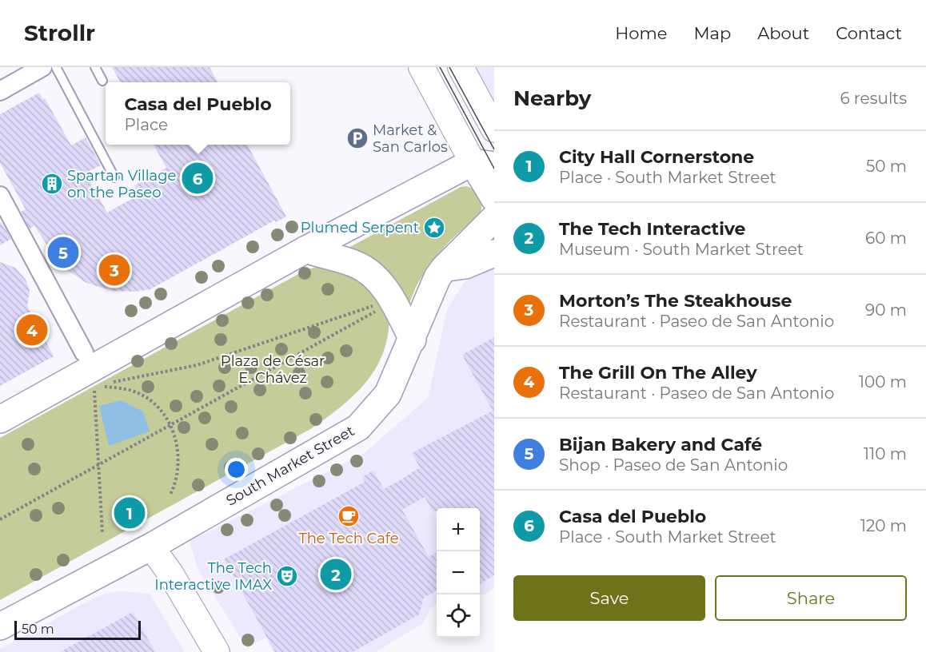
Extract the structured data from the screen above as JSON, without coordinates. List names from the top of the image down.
{
  "streets": {
    "main road": ["South Market Street"]
  },
  "parks": ["Plaza de César E. Chávez"],
  "places": {
    "parking": ["Market & San Carlos"],
    "building": ["Spartan Village on the Paseo"],
    "place": ["Plumed Serpent"],
    "cafe": ["The Tech Cafe"],
    "theatre": ["The Tech Interactive IMAX"]
  },
  "scale_bar": "50 m",
  "page": {
    "header": "Strollr",
    "nav": [
      "Home",
      "Map",
      "About",
      "Contact"
    ],
    "heading": ["Nearby", "6 results"],
    "popup": ["Casa del Pueblo", "Place"],
    "list": [
      {
        "mark": "1",
        "name": "City Hall Cornerstone",
        "note": "Place · South Market Street",
        "value": "50 m"
      },
      {
        "mark": "2",
        "name": "The Tech Interactive",
        "note": "Museum · South Market Street",
        "value": "60 m"
      },
      {
        "mark": "3",
        "name": "Morton’s The Steakhouse",
        "note": "Restaurant · Paseo de San Antonio",
        "value": "90 m"
      },
      {
        "mark": "4",
        "name": "The Grill On The Alley",
        "note": "Restaurant · Paseo de San Antonio",
        "value": "100 m"
      },
      {
        "mark": "5",
        "name": "Bijan Bakery and Café",
        "note": "Shop · Paseo de San Antonio",
        "value": "110 m"
      },
      {
        "mark": "6",
        "name": "Casa del Pueblo",
        "note": "Place · South Market Street",
        "value": "120 m"
      }
    ],
    "pins": [
      "6",
      "5",
      "3",
      "4",
      "1",
      "2"
    ],
    "map_buttons": ["+", "−"],
    "buttons": ["Save", "Share"],
    "scale": "50 m"
  }
}
